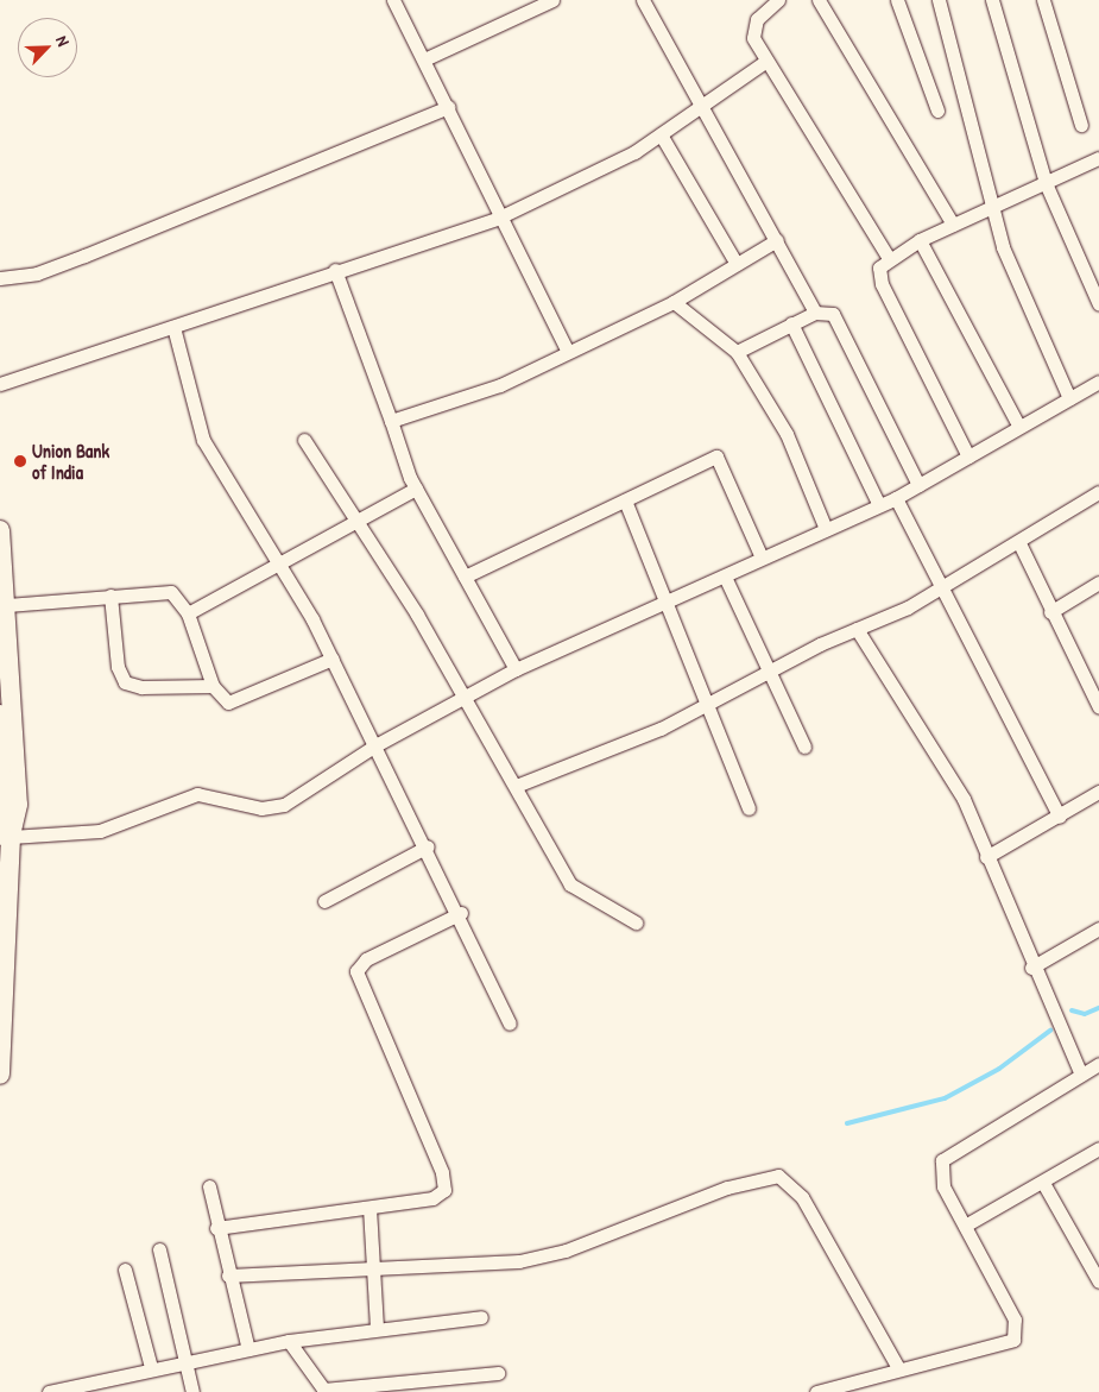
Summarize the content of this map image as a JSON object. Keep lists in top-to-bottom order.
{
  "places": ["Union Bank of India"],
  "north": "top right"
}
